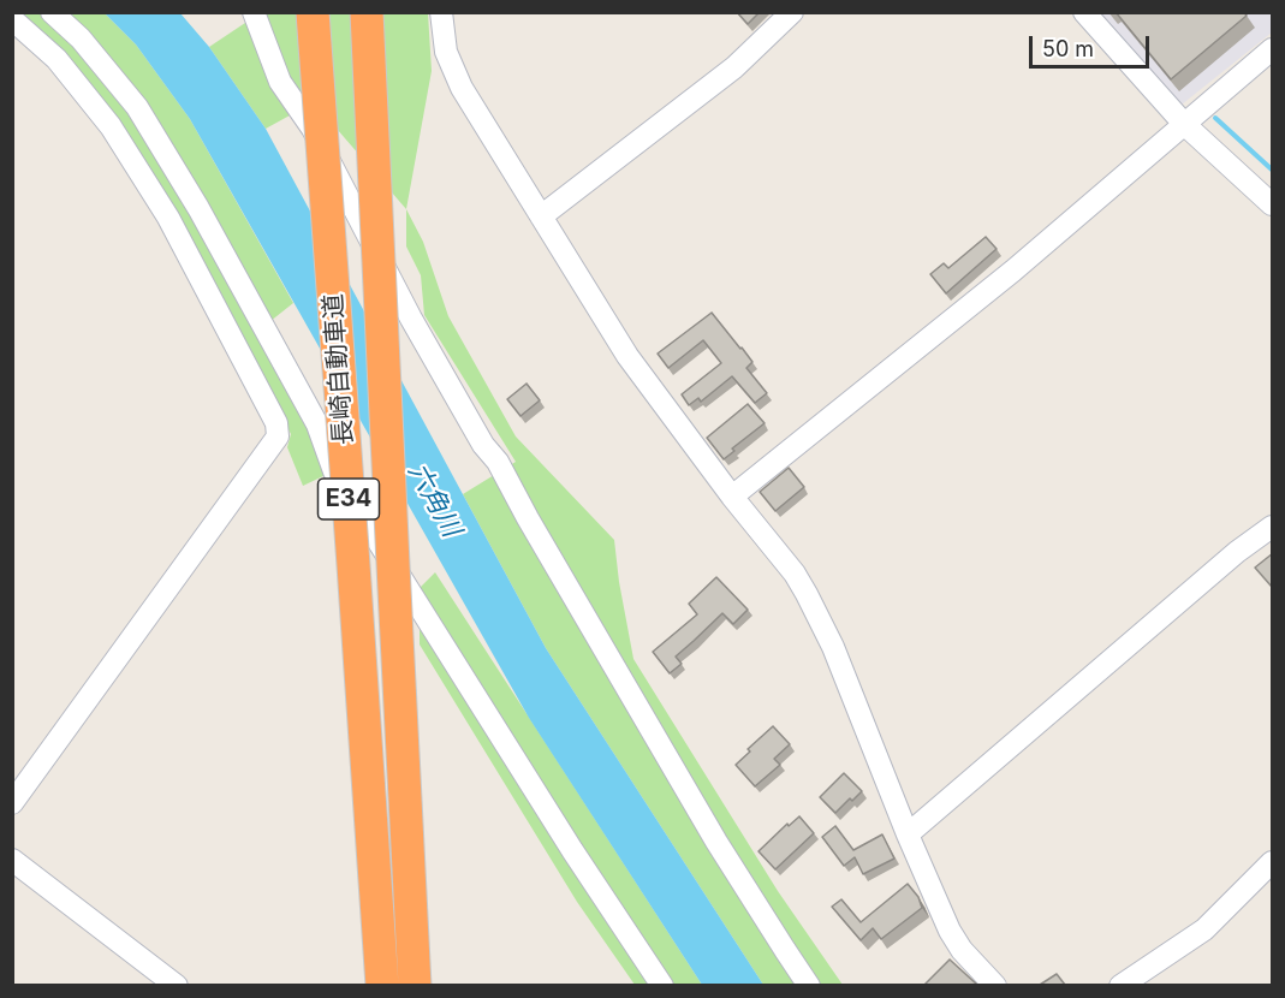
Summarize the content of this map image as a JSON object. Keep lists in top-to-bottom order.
{
  "streets": {
    "highway": ["長崎自動車道", "E34"]
  },
  "water": ["六角川"],
  "scale_bar": "50 m"
}
